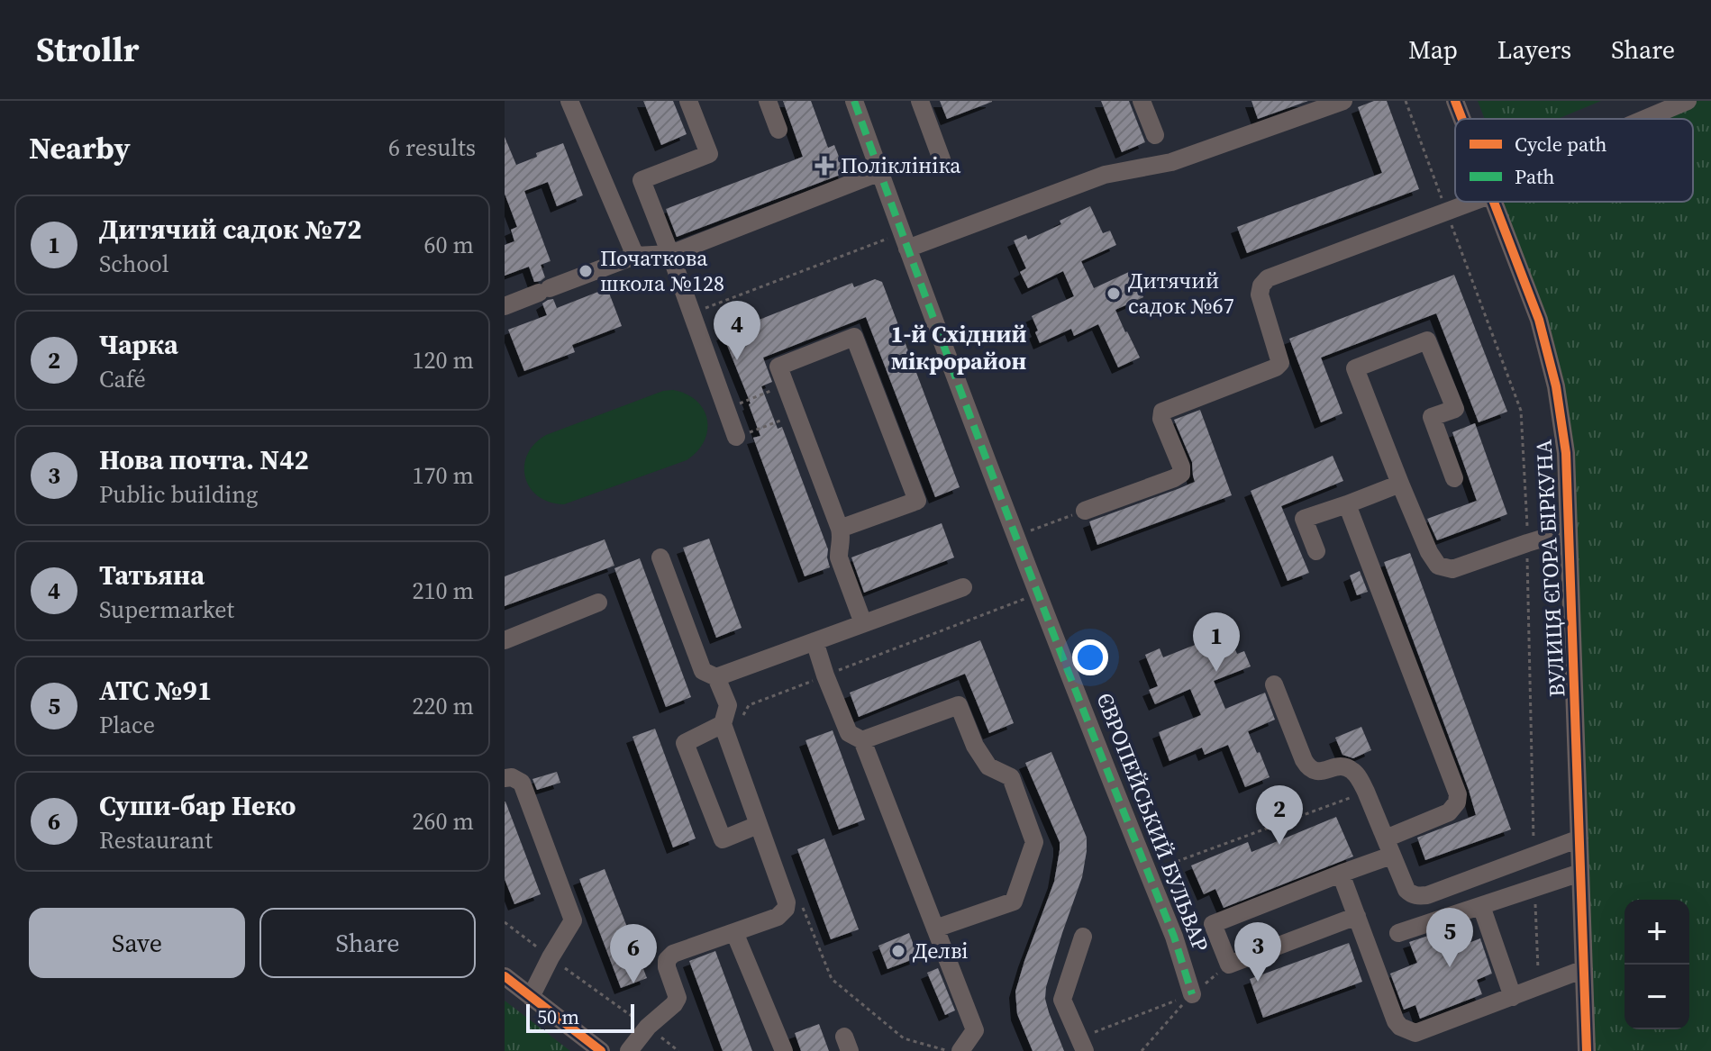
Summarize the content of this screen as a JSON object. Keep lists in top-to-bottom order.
{
  "streets": {
    "street": ["ВУЛИЦЯ ЄГОРА БІРКУНА", "ЄВРОПЕЙСЬКИЙ БУЛЬВАР"]
  },
  "districts": ["1-й Східний мікрорайон"],
  "places": {
    "health": ["Поліклініка"],
    "other": ["Початкова школа №128", "Дитячий садок №67", "Делві"]
  },
  "legend": ["Cycle path", "Path"],
  "scale_bar": "50 m",
  "page": {
    "header": "Strollr",
    "nav": ["Map", "Layers", "Share"],
    "heading": ["Nearby", "6 results"],
    "list": [
      {
        "mark": "1",
        "name": "Дитячий садок №72",
        "note": "School",
        "value": "60 m"
      },
      {
        "mark": "2",
        "name": "Чарка",
        "note": "Café",
        "value": "120 m"
      },
      {
        "mark": "3",
        "name": "Нова почта. N42",
        "note": "Public building",
        "value": "170 m"
      },
      {
        "mark": "4",
        "name": "Татьяна",
        "note": "Supermarket",
        "value": "210 m"
      },
      {
        "mark": "5",
        "name": "АТС №91",
        "note": "Place",
        "value": "220 m"
      },
      {
        "mark": "6",
        "name": "Суши-бар Неко",
        "note": "Restaurant",
        "value": "260 m"
      }
    ],
    "pins": [
      "4",
      "1",
      "2",
      "5",
      "3",
      "6"
    ],
    "buttons": ["Save", "Share"],
    "map_buttons": ["+", "−"],
    "scale": "50 m"
  }
}
